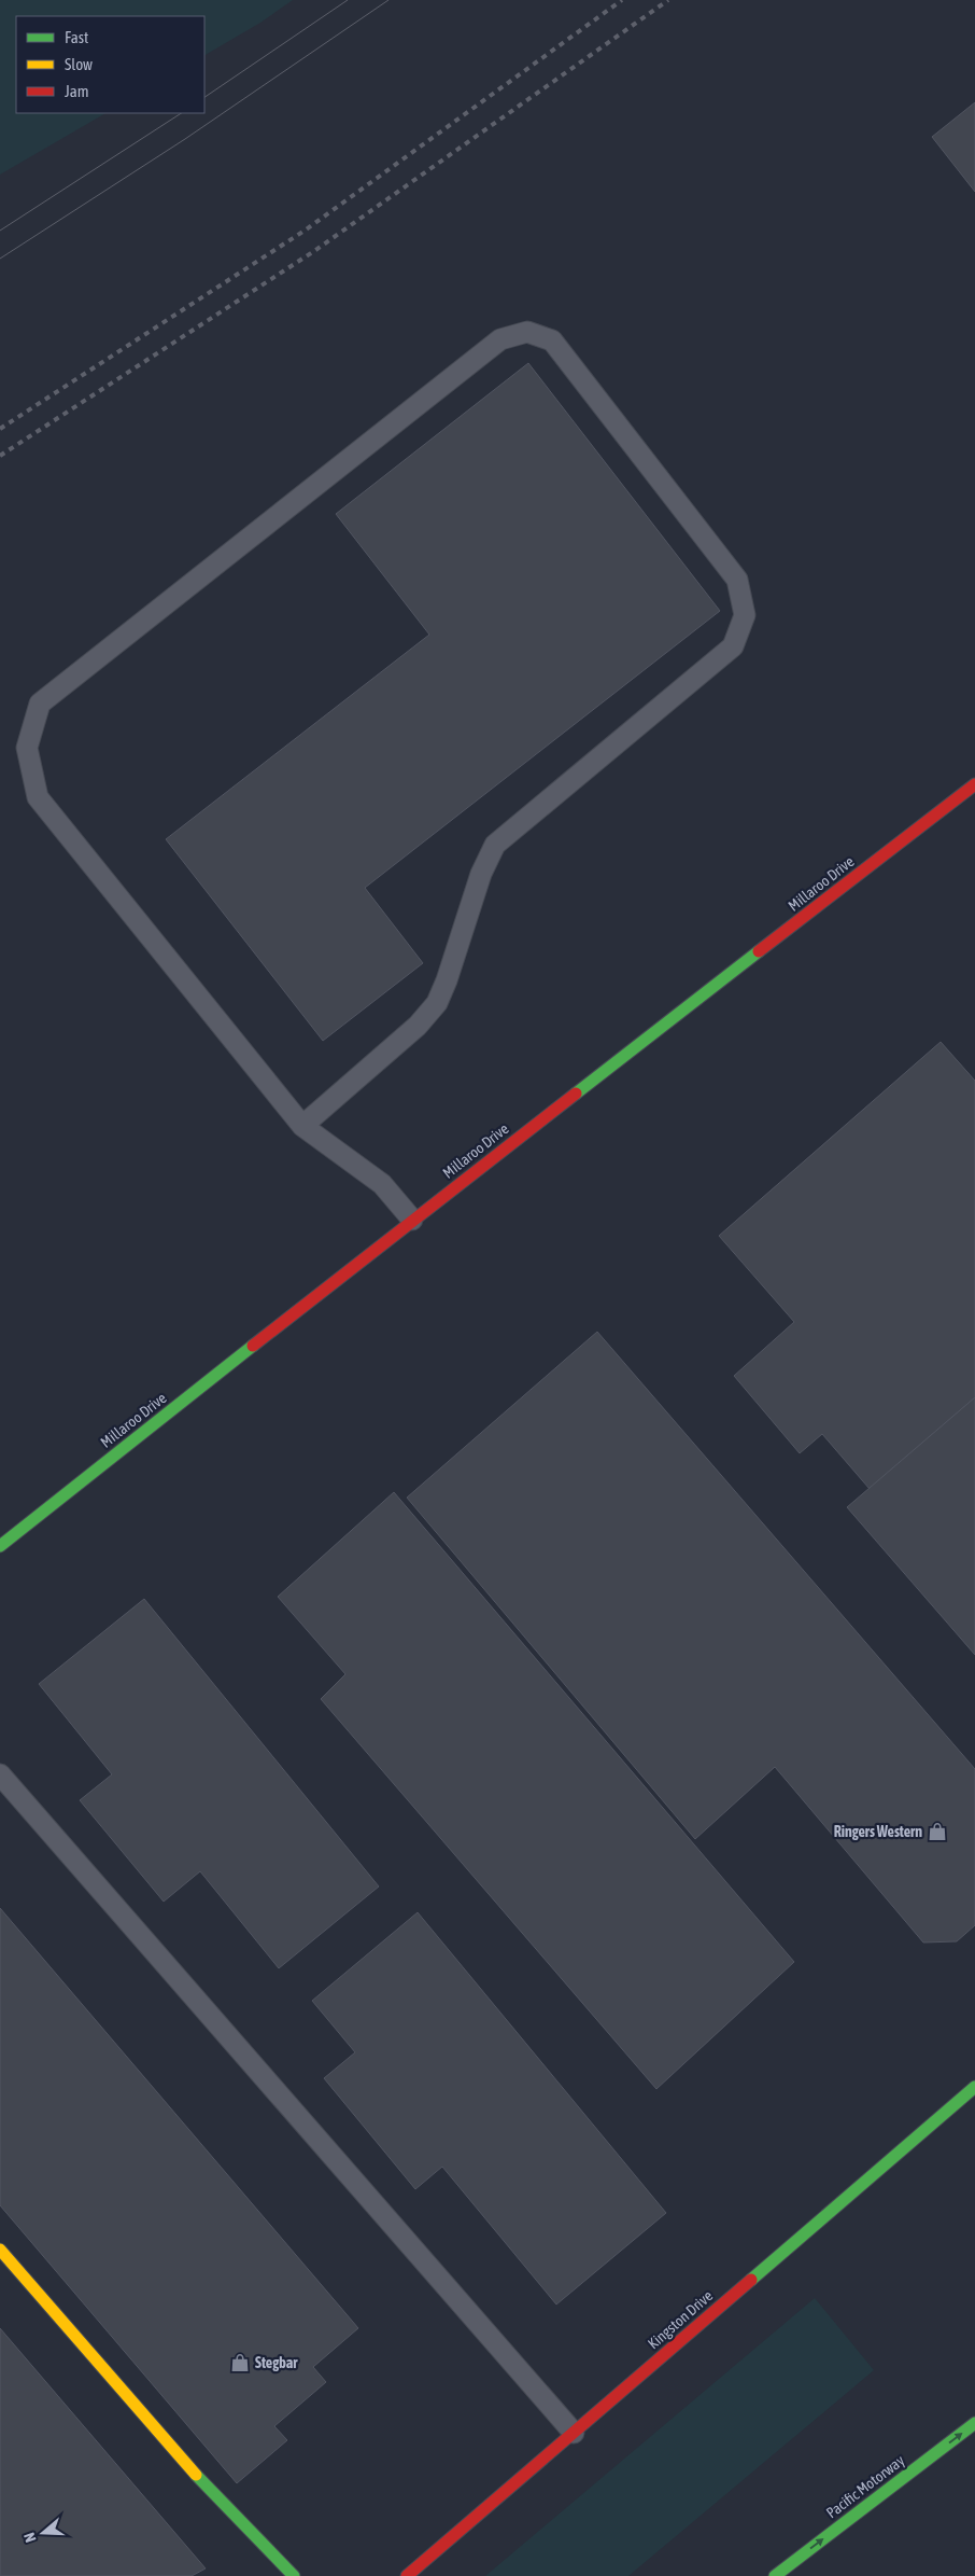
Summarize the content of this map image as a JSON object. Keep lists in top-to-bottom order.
{
  "streets": {
    "main road": ["Millaroo Drive", "Kingston Drive", "Pacific Motorway"]
  },
  "one_way": ["Pacific Motorway"],
  "places": {
    "shop": ["Ringers Western", "Stegbar"]
  },
  "legend": ["Fast", "Slow", "Jam"],
  "north": "left"
}
